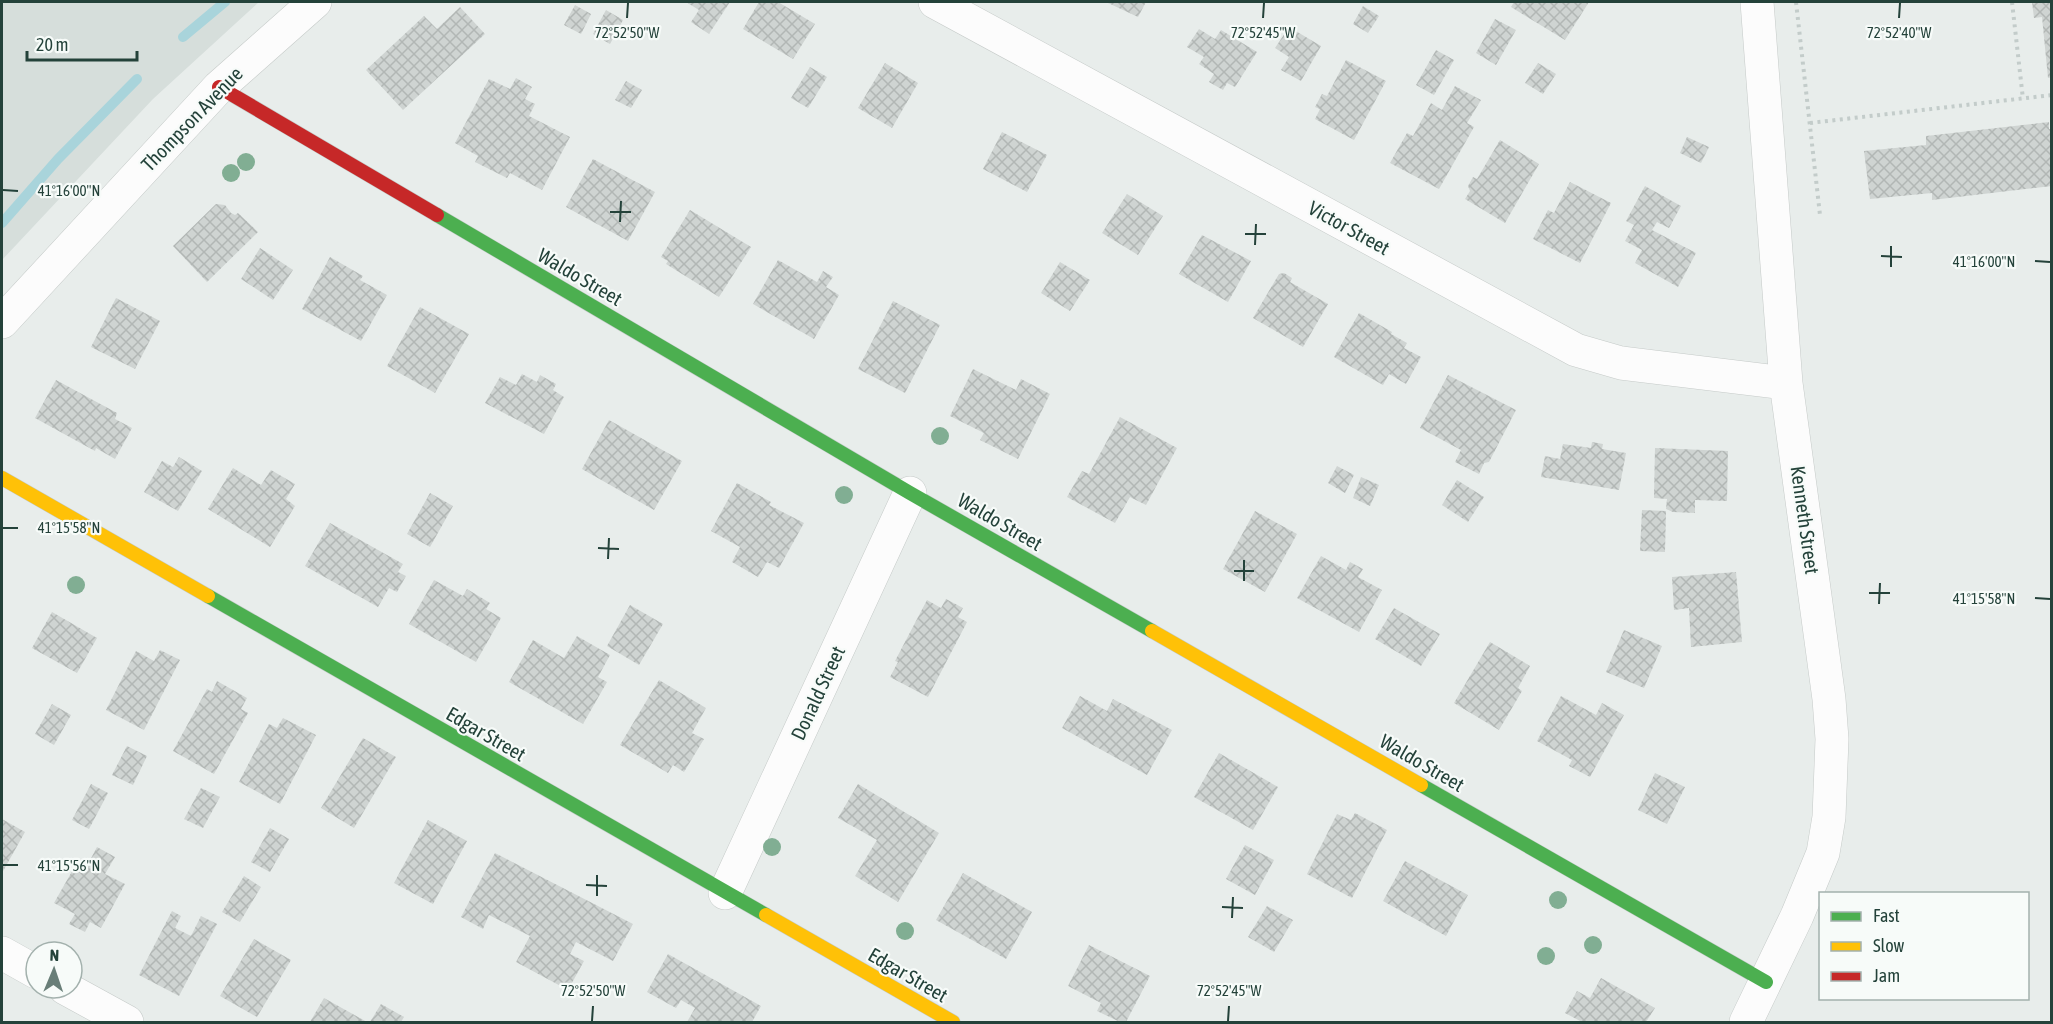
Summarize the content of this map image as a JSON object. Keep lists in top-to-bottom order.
{
  "streets": {
    "street": [
      "Thompson Avenue",
      "Victor Street",
      "Waldo Street",
      "Kenneth Street",
      "Donald Street",
      "Edgar Street"
    ]
  },
  "crossings": [
    ["Thompson Avenue", "Waldo Street"],
    ["Victor Street", "Kenneth Street"],
    ["Waldo Street", "Kenneth Street"],
    ["Waldo Street", "Donald Street"],
    ["Donald Street", "Edgar Street"]
  ],
  "legend": ["Fast", "Slow", "Jam"],
  "scale_bar": "20 m",
  "north": "top",
  "coordinates": [
    "72°52'50\"W",
    "72°52'45\"W",
    "72°52'40\"W",
    "41°16'00\"N",
    "41°15'58\"N",
    "41°15'56\"N"
  ]
}
